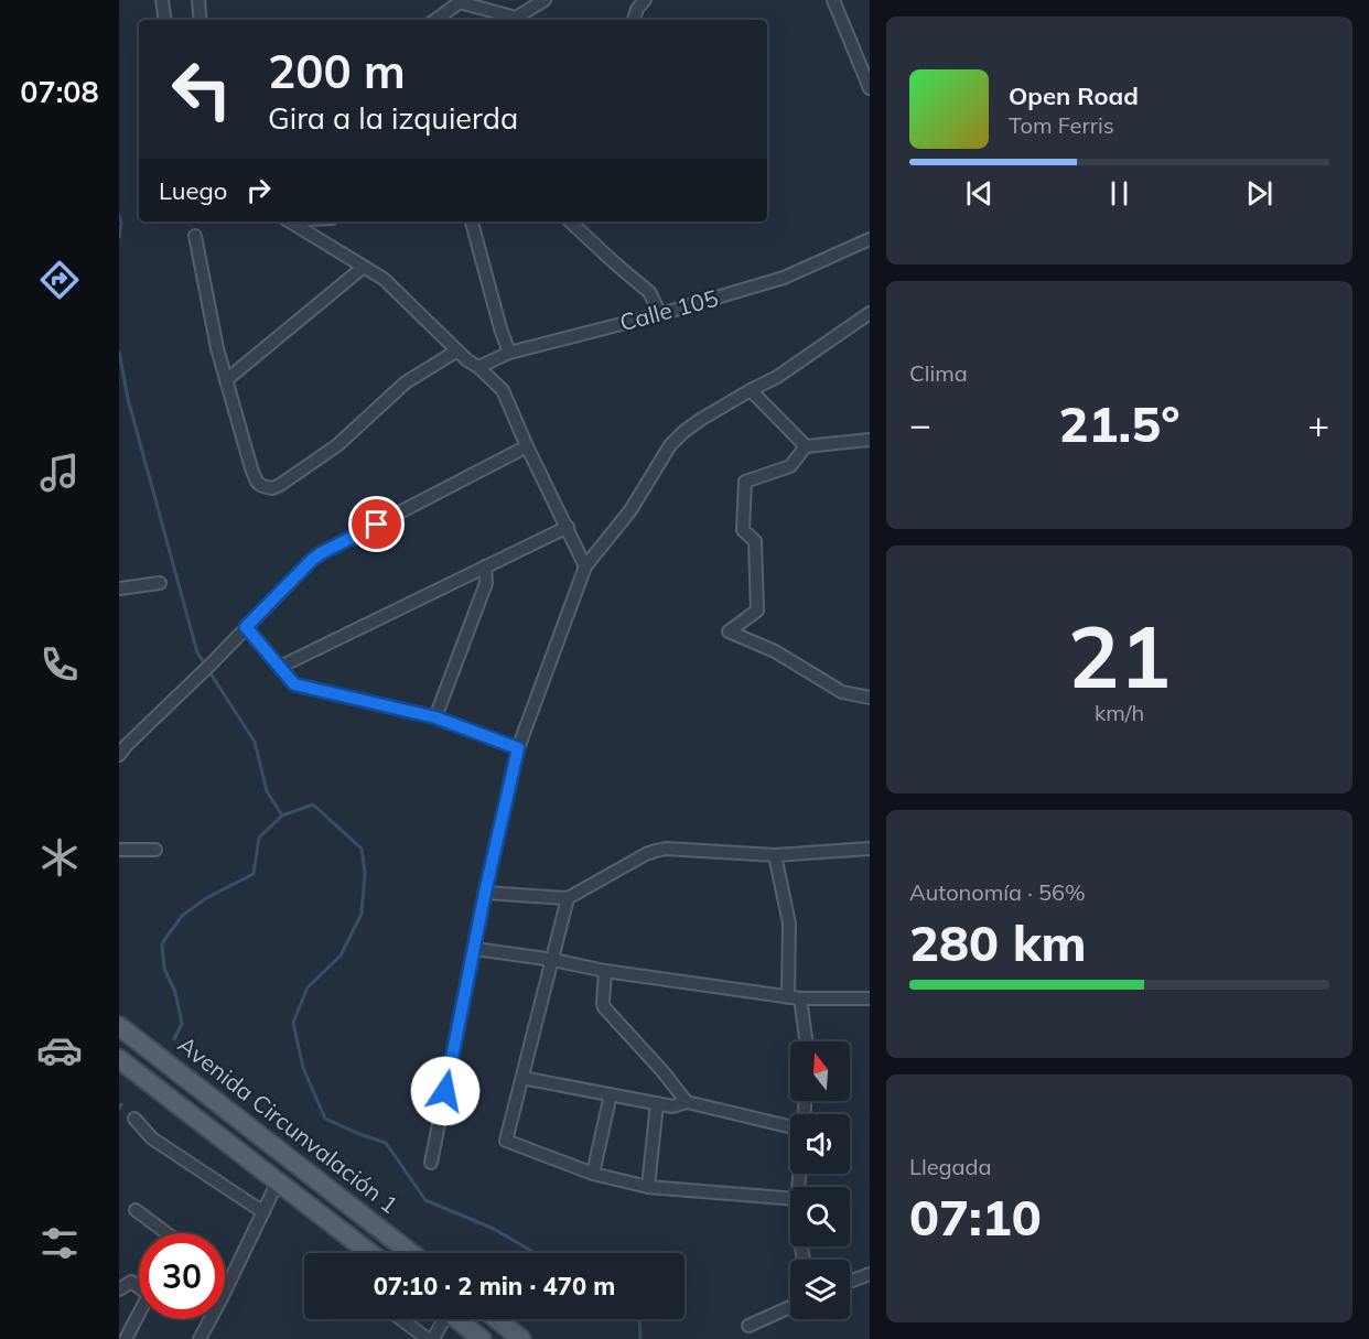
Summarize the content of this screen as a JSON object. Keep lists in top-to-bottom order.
{
  "streets": {
    "main road": ["Avenida Circunvalación 1"],
    "street": ["Calle 105"]
  },
  "north": "top",
  "page": {
    "tabs": "07:08",
    "turn": ["200 m", "Gira a la izquierda"],
    "song": ["Open Road", "Tom Ferris"],
    "then": "Luego",
    "tile": [
      "Clima",
      ["21", "km/h"],
      ["Autonomía · 56%", "280 km"],
      ["Llegada", "07:10"]
    ],
    "heat": ["−", "21.5°", "+"],
    "limit": "30",
    "trip": "07:10 · 2 min · 470 m"
  }
}
